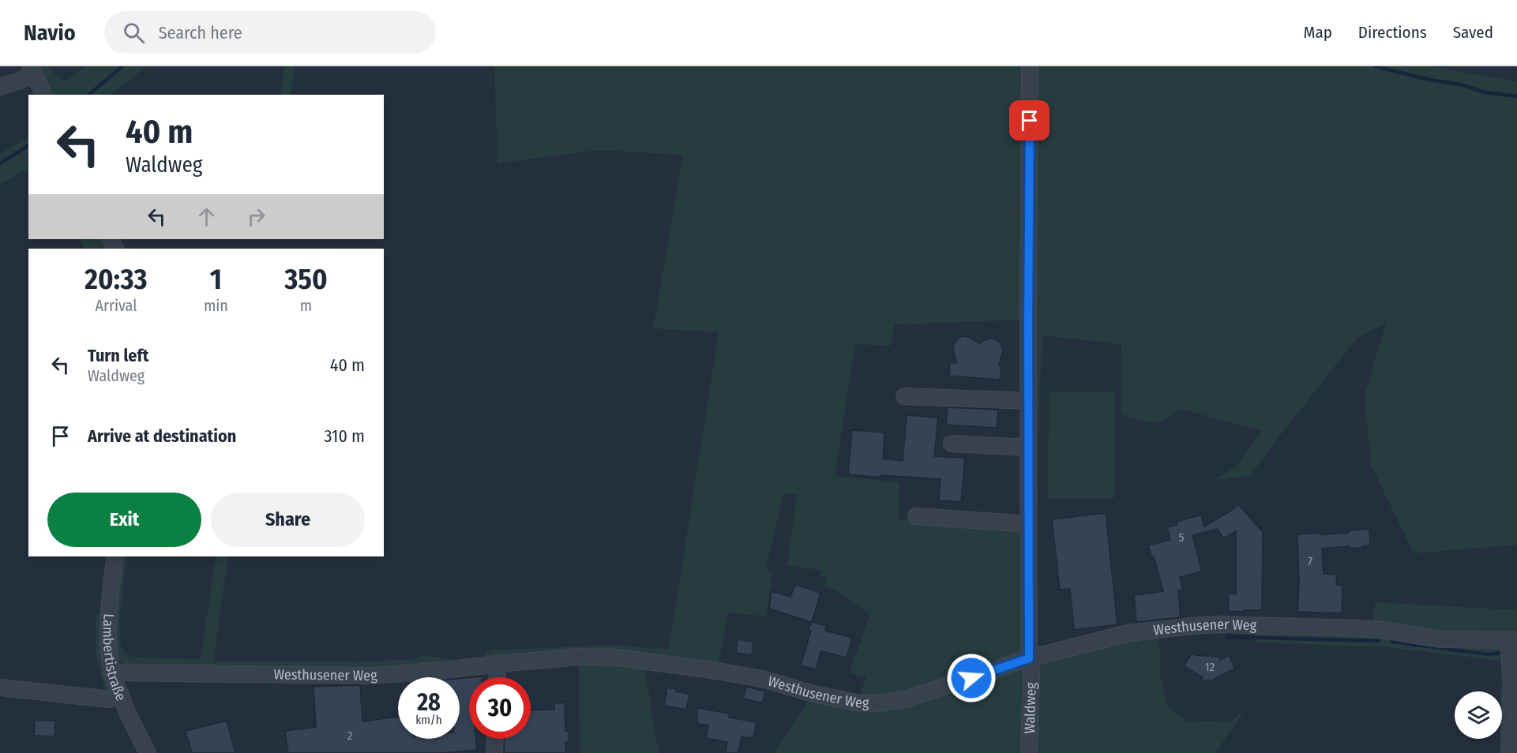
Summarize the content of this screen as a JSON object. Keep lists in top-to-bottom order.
{
  "streets": {
    "street": ["Westhusener Weg", "Lambertistraße", "Waldweg"]
  },
  "crossings": [
    ["Westhusener Weg", "Lambertistraße"],
    ["Westhusener Weg", "Waldweg"]
  ],
  "house_numbers": [
    "5",
    "7",
    "12",
    "2"
  ],
  "page": {
    "header": "Navio",
    "search": "Search here",
    "nav": ["Map", "Directions", "Saved"],
    "turn": ["40 m", "Waldweg"],
    "eta": [
      "20:33",
      "Arrival",
      "1",
      "min",
      "350",
      "m"
    ],
    "list": [
      {
        "name": "Turn left",
        "note": "Waldweg",
        "value": "40 m"
      },
      {
        "name": "Arrive at destination",
        "value": "310 m"
      }
    ],
    "buttons": ["Exit", "Share"],
    "speed": "28 km/h",
    "limit": "30"
  }
}
